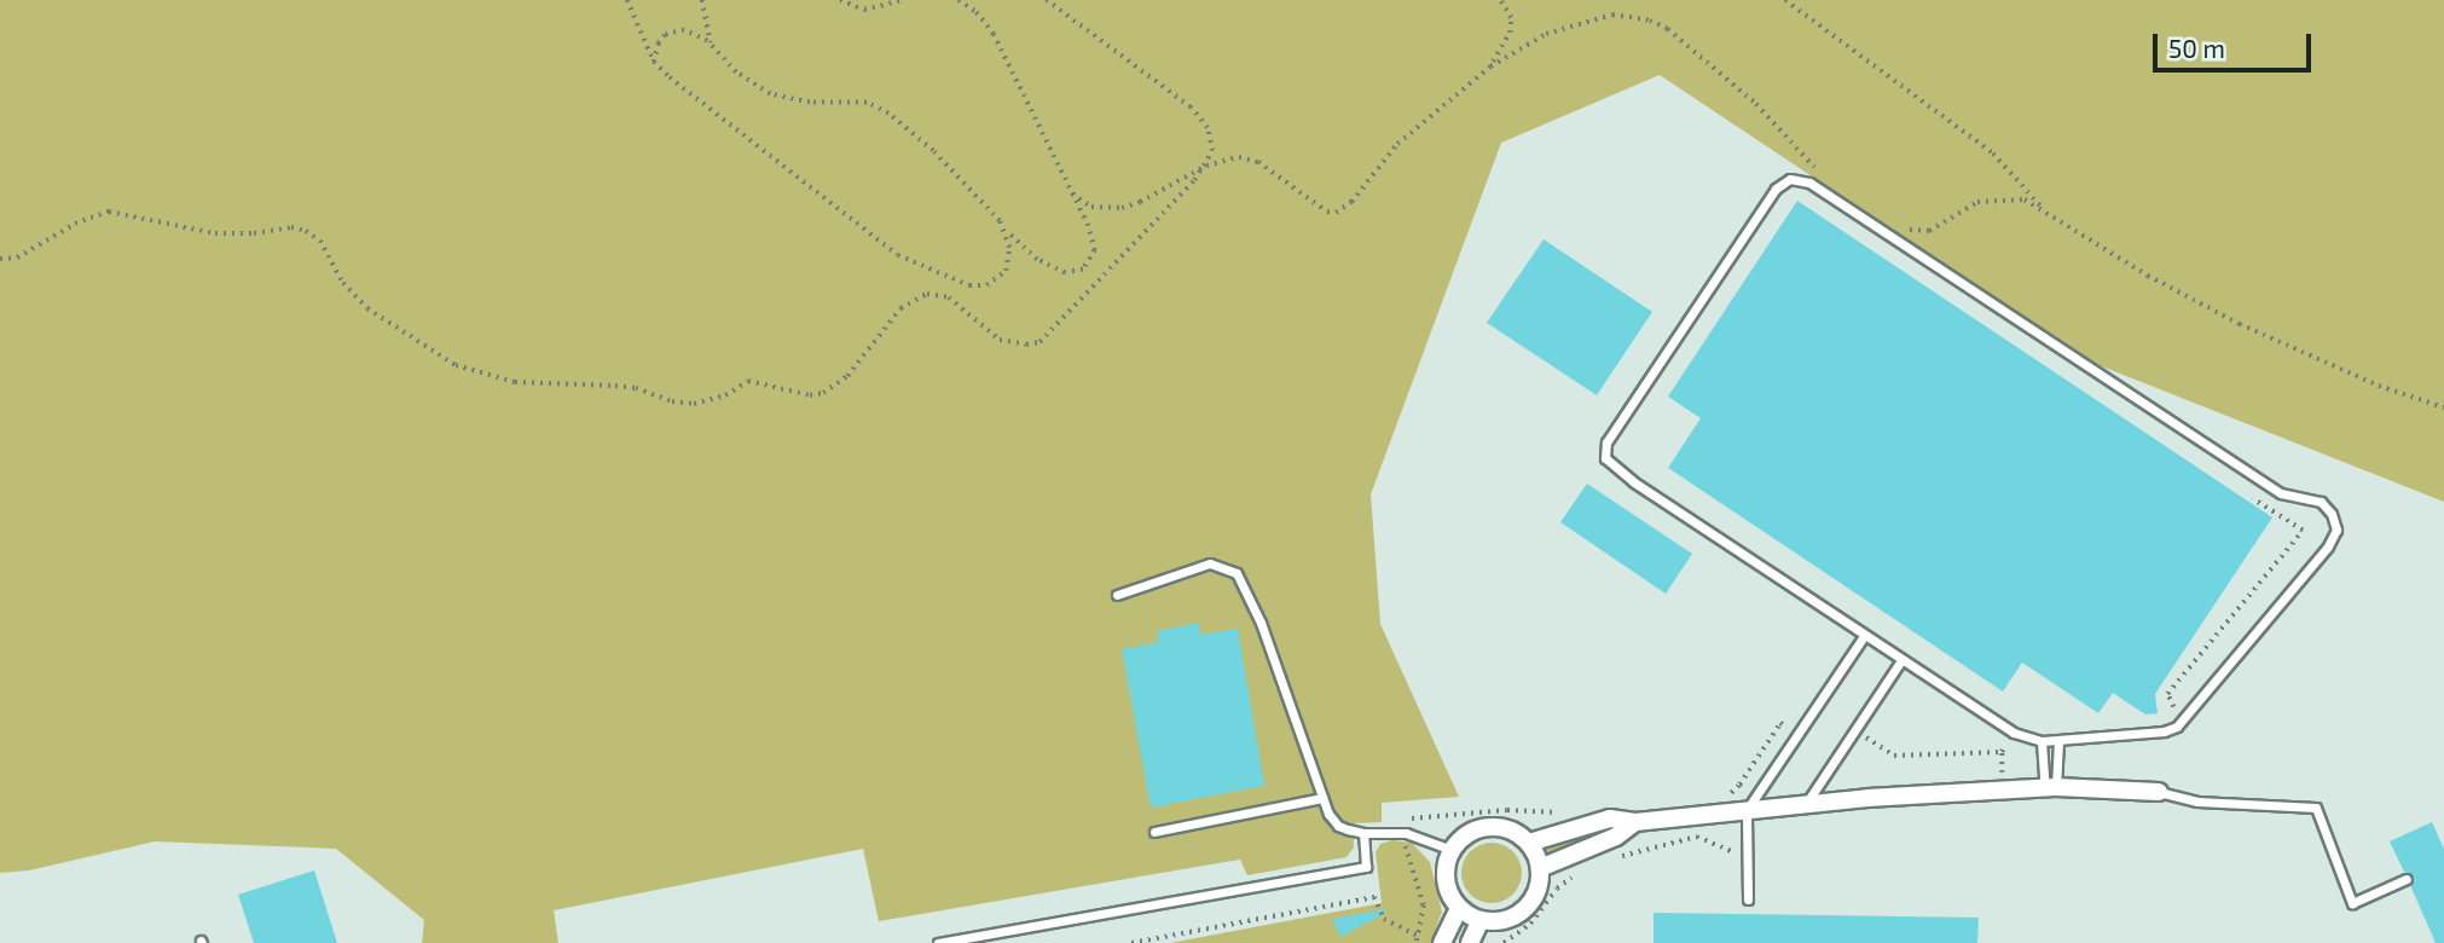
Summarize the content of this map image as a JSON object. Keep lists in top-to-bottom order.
{
  "scale_bar": "50 m"
}
